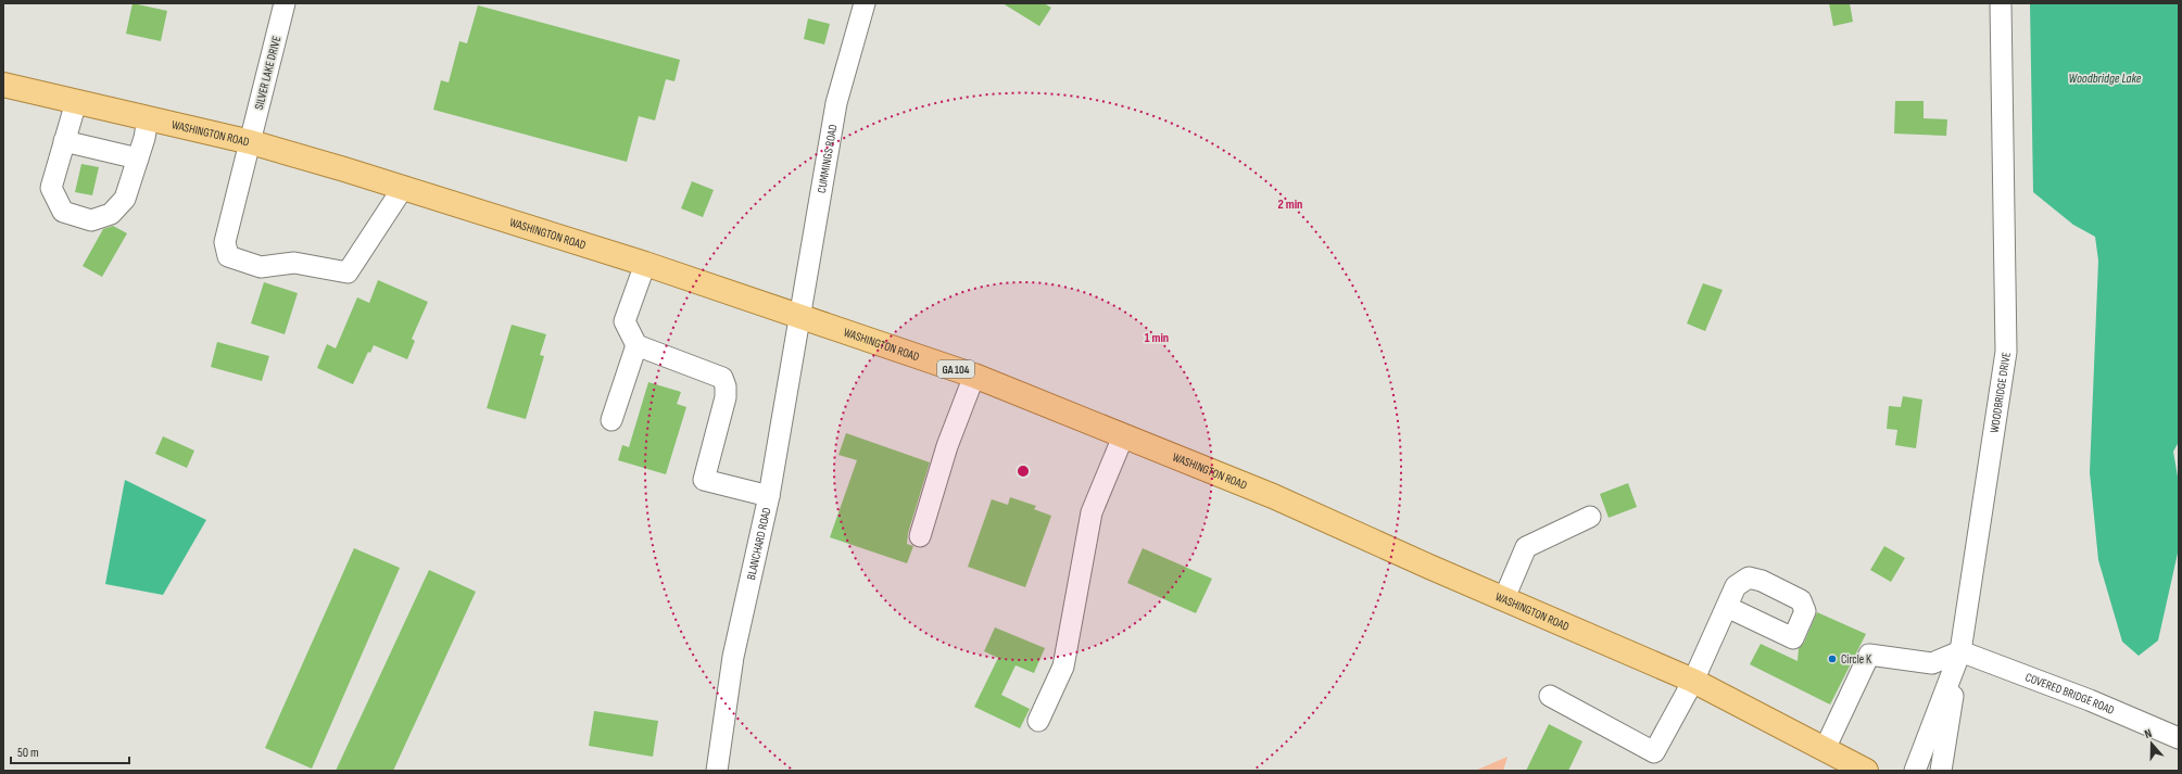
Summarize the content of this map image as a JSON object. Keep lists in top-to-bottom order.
{
  "streets": {
    "main road": ["WASHINGTON ROAD", "GA 104"],
    "street": [
      "SILVER LAKE DRIVE",
      "CUMMINGS ROAD",
      "WOODBRIDGE DRIVE",
      "BLANCHARD ROAD",
      "COVERED BRIDGE ROAD"
    ]
  },
  "crossings": [
    ["SILVER LAKE DRIVE", "WASHINGTON ROAD"],
    ["WASHINGTON ROAD", "CUMMINGS ROAD"],
    ["WASHINGTON ROAD", "BLANCHARD ROAD"],
    ["CUMMINGS ROAD", "BLANCHARD ROAD"],
    ["WOODBRIDGE DRIVE", "COVERED BRIDGE ROAD"]
  ],
  "water": ["Woodbridge Lake"],
  "places": ["Circle K"],
  "scale_bar": "50 m",
  "north": "top",
  "rings": ["2 min", "1 min"]
}
